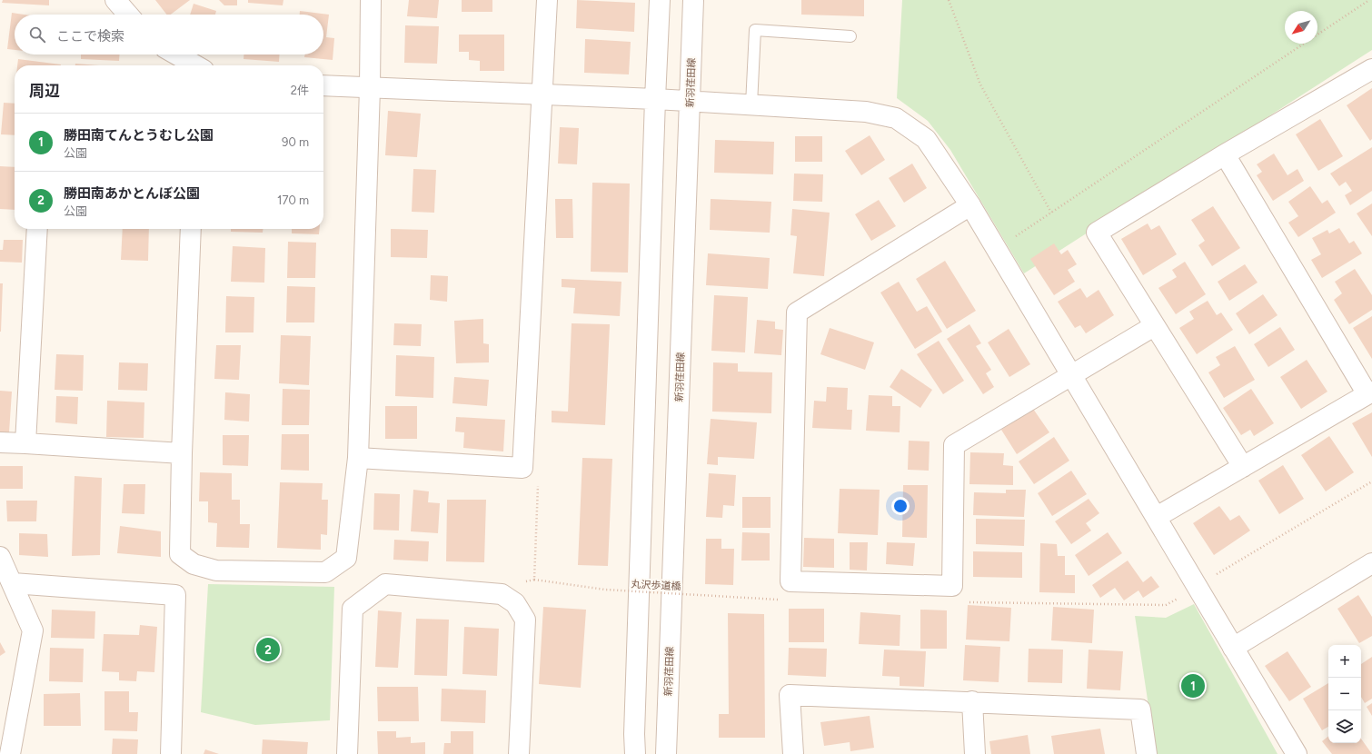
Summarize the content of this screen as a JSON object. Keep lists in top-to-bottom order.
{
  "streets": {
    "street": ["新羽荏田線"],
    "path": ["丸沢歩道橋"]
  },
  "north": "bottom left",
  "page": {
    "search": "ここで検索",
    "heading": ["周辺", "2件"],
    "list": [
      {
        "mark": "1",
        "name": "勝田南てんとうむし公園",
        "note": "公園",
        "value": "90 m"
      },
      {
        "mark": "2",
        "name": "勝田南あかとんぼ公園",
        "note": "公園",
        "value": "170 m"
      }
    ],
    "pins": ["2", "1"],
    "map_buttons": ["+", "−"]
  }
}
